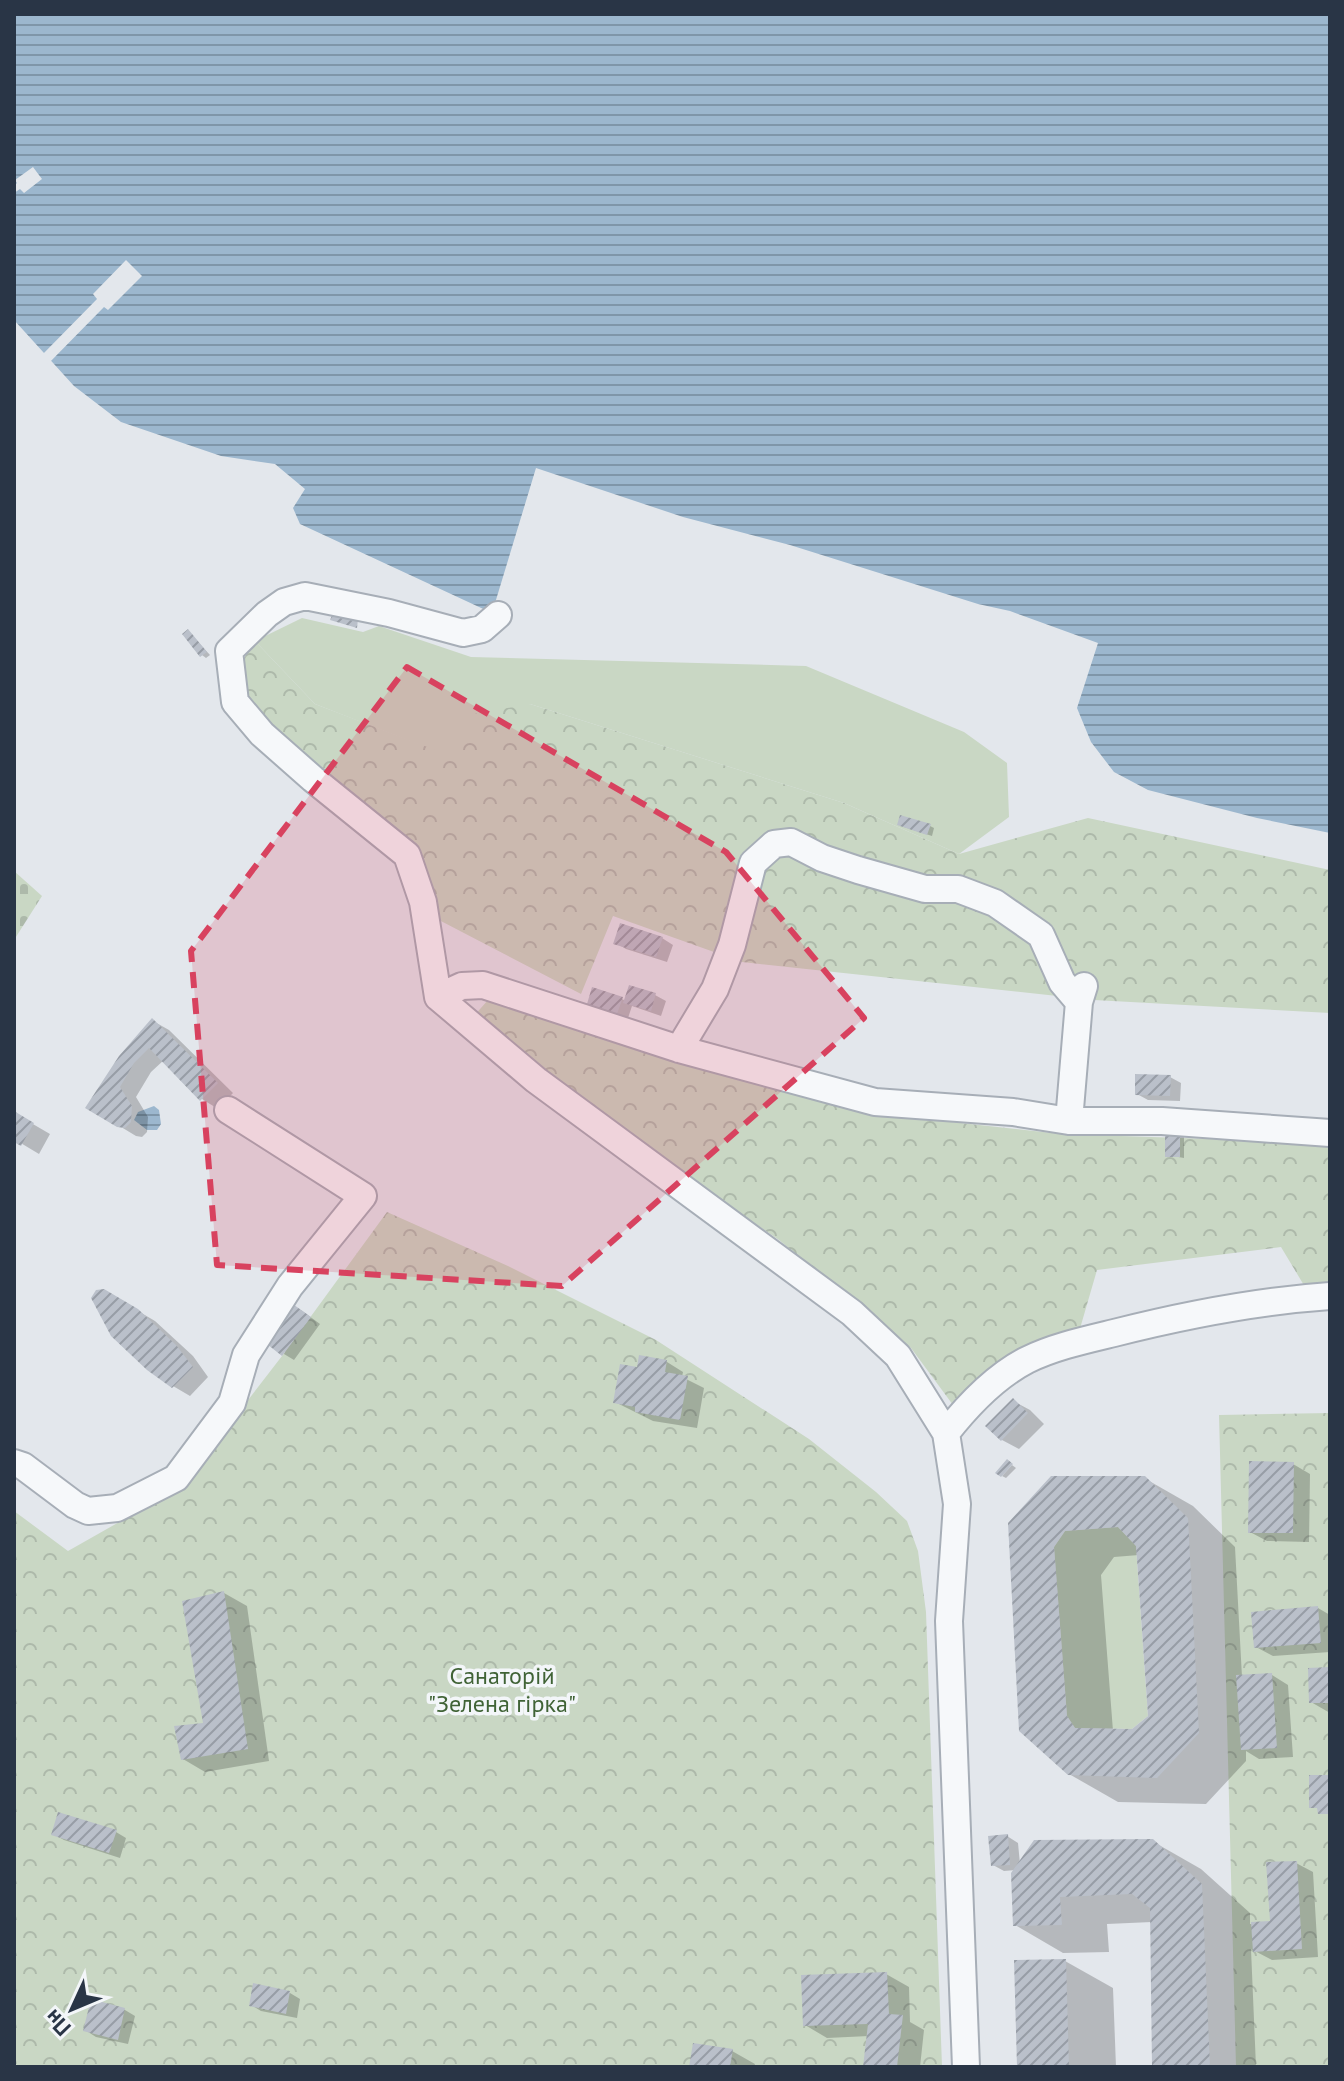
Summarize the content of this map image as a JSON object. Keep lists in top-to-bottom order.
{
  "parks": ["Санаторій \"Зелена гірка\""],
  "north": "bottom left"
}
